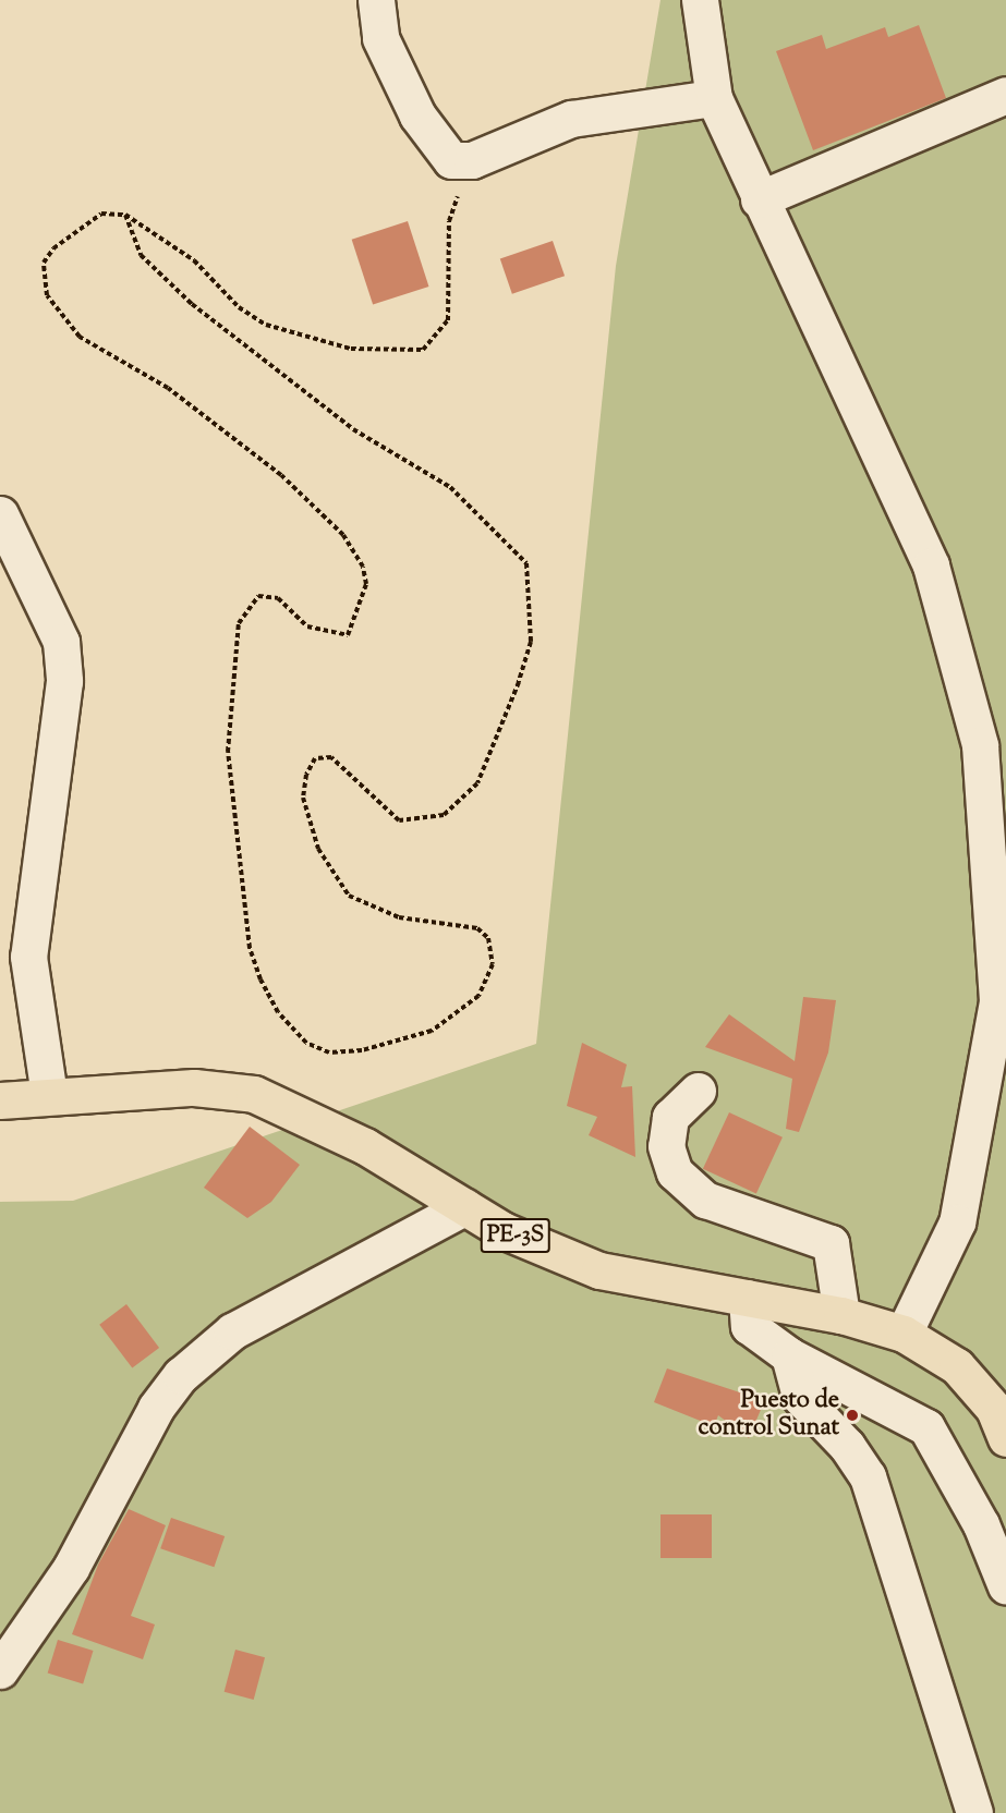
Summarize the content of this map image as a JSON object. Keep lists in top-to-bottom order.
{
  "streets": {
    "highway": ["PE-3S"]
  },
  "places": ["Puesto de control Sunat"]
}
